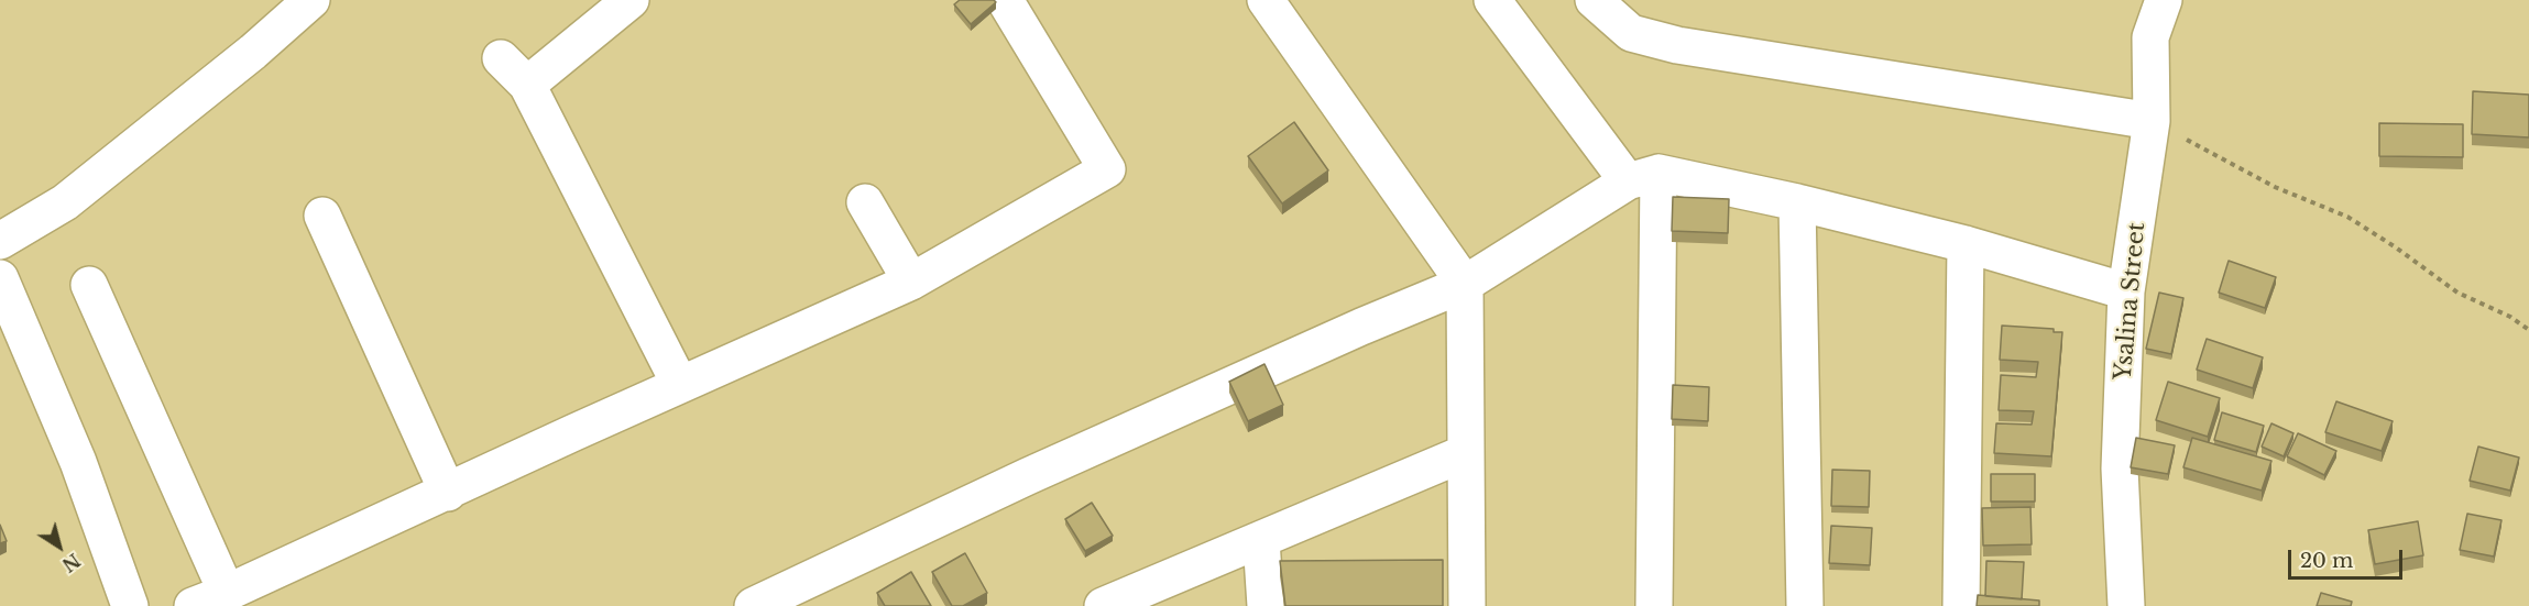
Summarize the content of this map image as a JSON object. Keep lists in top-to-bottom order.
{
  "streets": {
    "street": ["Ysalina Street"]
  },
  "scale_bar": "20 m",
  "north": "bottom right"
}
